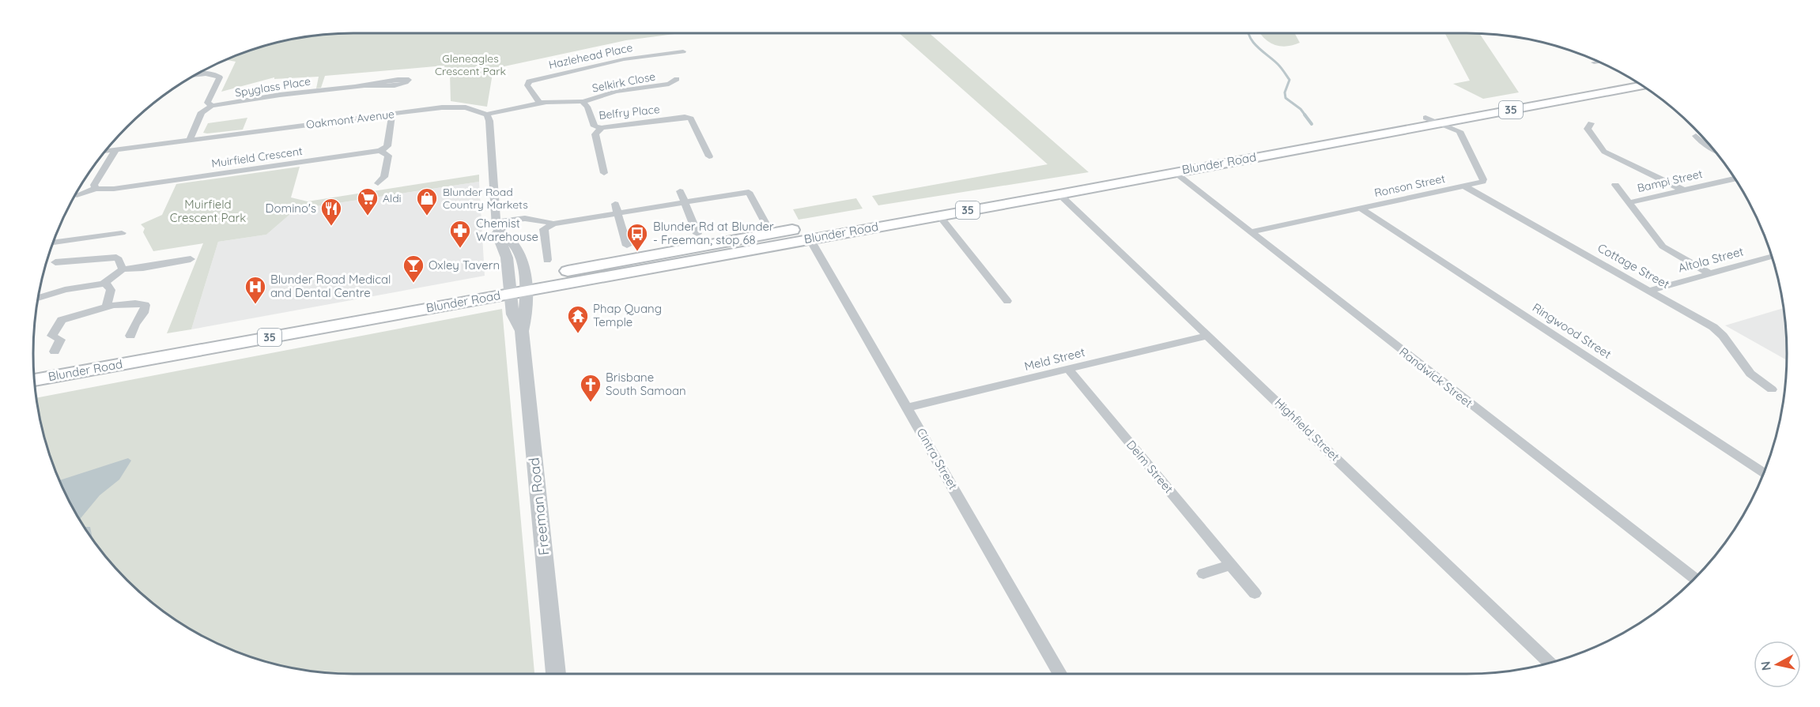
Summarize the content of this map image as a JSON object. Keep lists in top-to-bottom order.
{
  "streets": {
    "main road": ["35", "Blunder Road"],
    "street": [
      "Hazlehead Place",
      "Selkirk Close",
      "Spyglass Place",
      "Belfry Place",
      "Oakmont Avenue",
      "Muirfield Crescent",
      "Bampi Street",
      "Ronson Street",
      "Altola Street",
      "Cottage Street",
      "Ringwood Street",
      "Meld Street",
      "Randwick Street",
      "Highfield Street",
      "Cintra Street",
      "Delm Street",
      "Freeman Road"
    ]
  },
  "crossings": [
    ["Hazlehead Place", "Belfry Place"],
    ["Selkirk Close", "Belfry Place"],
    ["Belfry Place", "Oakmont Avenue"],
    ["Blunder Road", "Ronson Street"],
    ["Blunder Road", "Randwick Street"],
    ["Blunder Road", "Highfield Street"],
    ["Blunder Road", "Cintra Street"],
    ["Blunder Road", "Freeman Road"],
    ["Ronson Street", "Cottage Street"],
    ["Ronson Street", "Ringwood Street"],
    ["Ronson Street", "Randwick Street"],
    ["Altola Street", "Cottage Street"],
    ["Meld Street", "Highfield Street"],
    ["Meld Street", "Cintra Street"],
    ["Meld Street", "Delm Street"]
  ],
  "parks": ["Gleneagles Crescent Park", "Muirfield Crescent Park"],
  "places": {
    "supermarket": ["Aldi"],
    "shop": ["Blunder Road Country Markets"],
    "restaurant": ["Domino's"],
    "pharmacy": ["Chemist Warehouse"],
    "bus stop": ["Blunder Rd at Blunder - Freeman, stop 68"],
    "bar": ["Oxley Tavern"],
    "hospital": ["Blunder Road Medical and Dental Centre"],
    "temple": ["Phap Quang Temple"],
    "church": ["Brisbane South Samoan"]
  },
  "north": "left"
}
